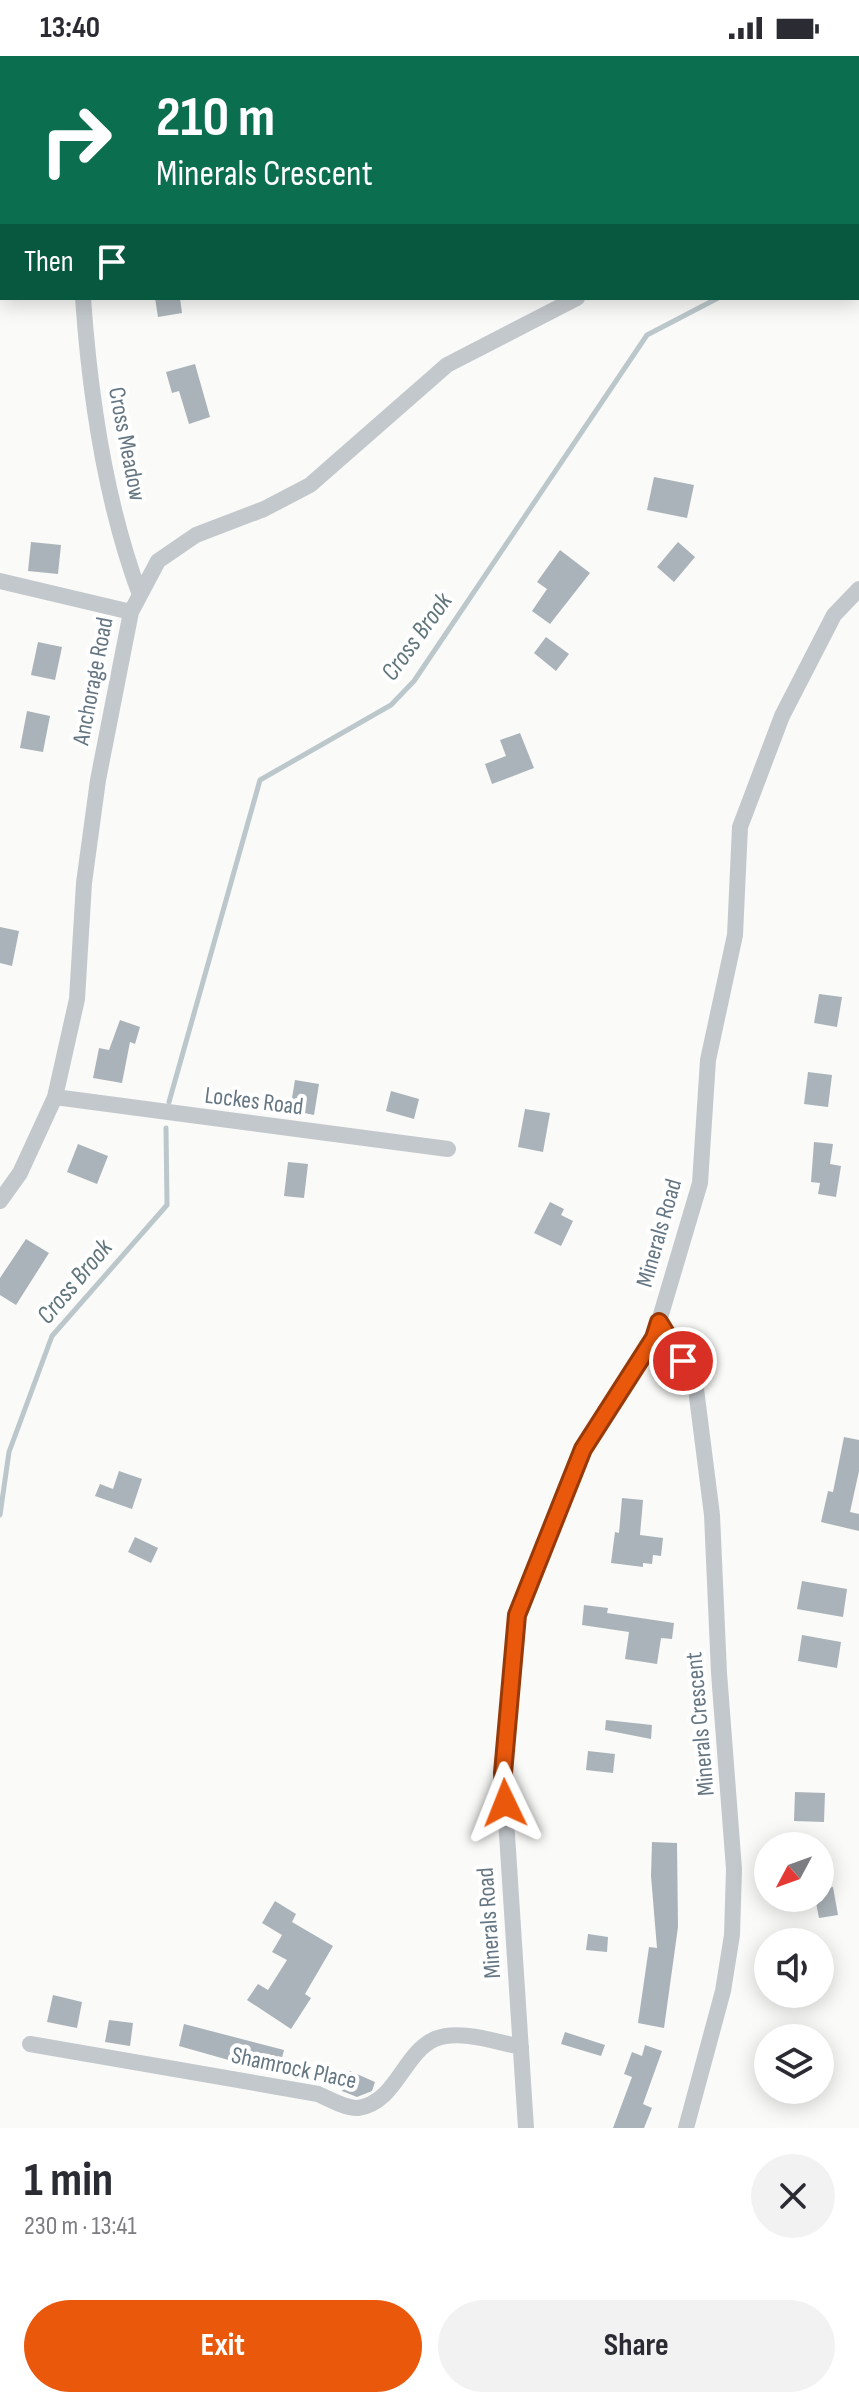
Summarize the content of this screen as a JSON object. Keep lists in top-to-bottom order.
{
  "streets": {
    "street": [
      "Cross Meadow",
      "Anchorage Road",
      "Lockes Road",
      "Minerals Road",
      "Minerals Crescent",
      "Shamrock Place"
    ]
  },
  "crossings": [
    ["Cross Meadow", "Anchorage Road"],
    ["Anchorage Road", "Lockes Road"],
    ["Minerals Road", "Minerals Crescent"],
    ["Minerals Road", "Shamrock Place"]
  ],
  "water": ["Cross Brook"],
  "north": "bottom left",
  "page": {
    "status": "13:40",
    "turn": ["210 m", "Minerals Crescent"],
    "then": "Then",
    "heading": ["1 min", "230 m · 13:41"],
    "buttons": ["Exit", "Share"]
  }
}
